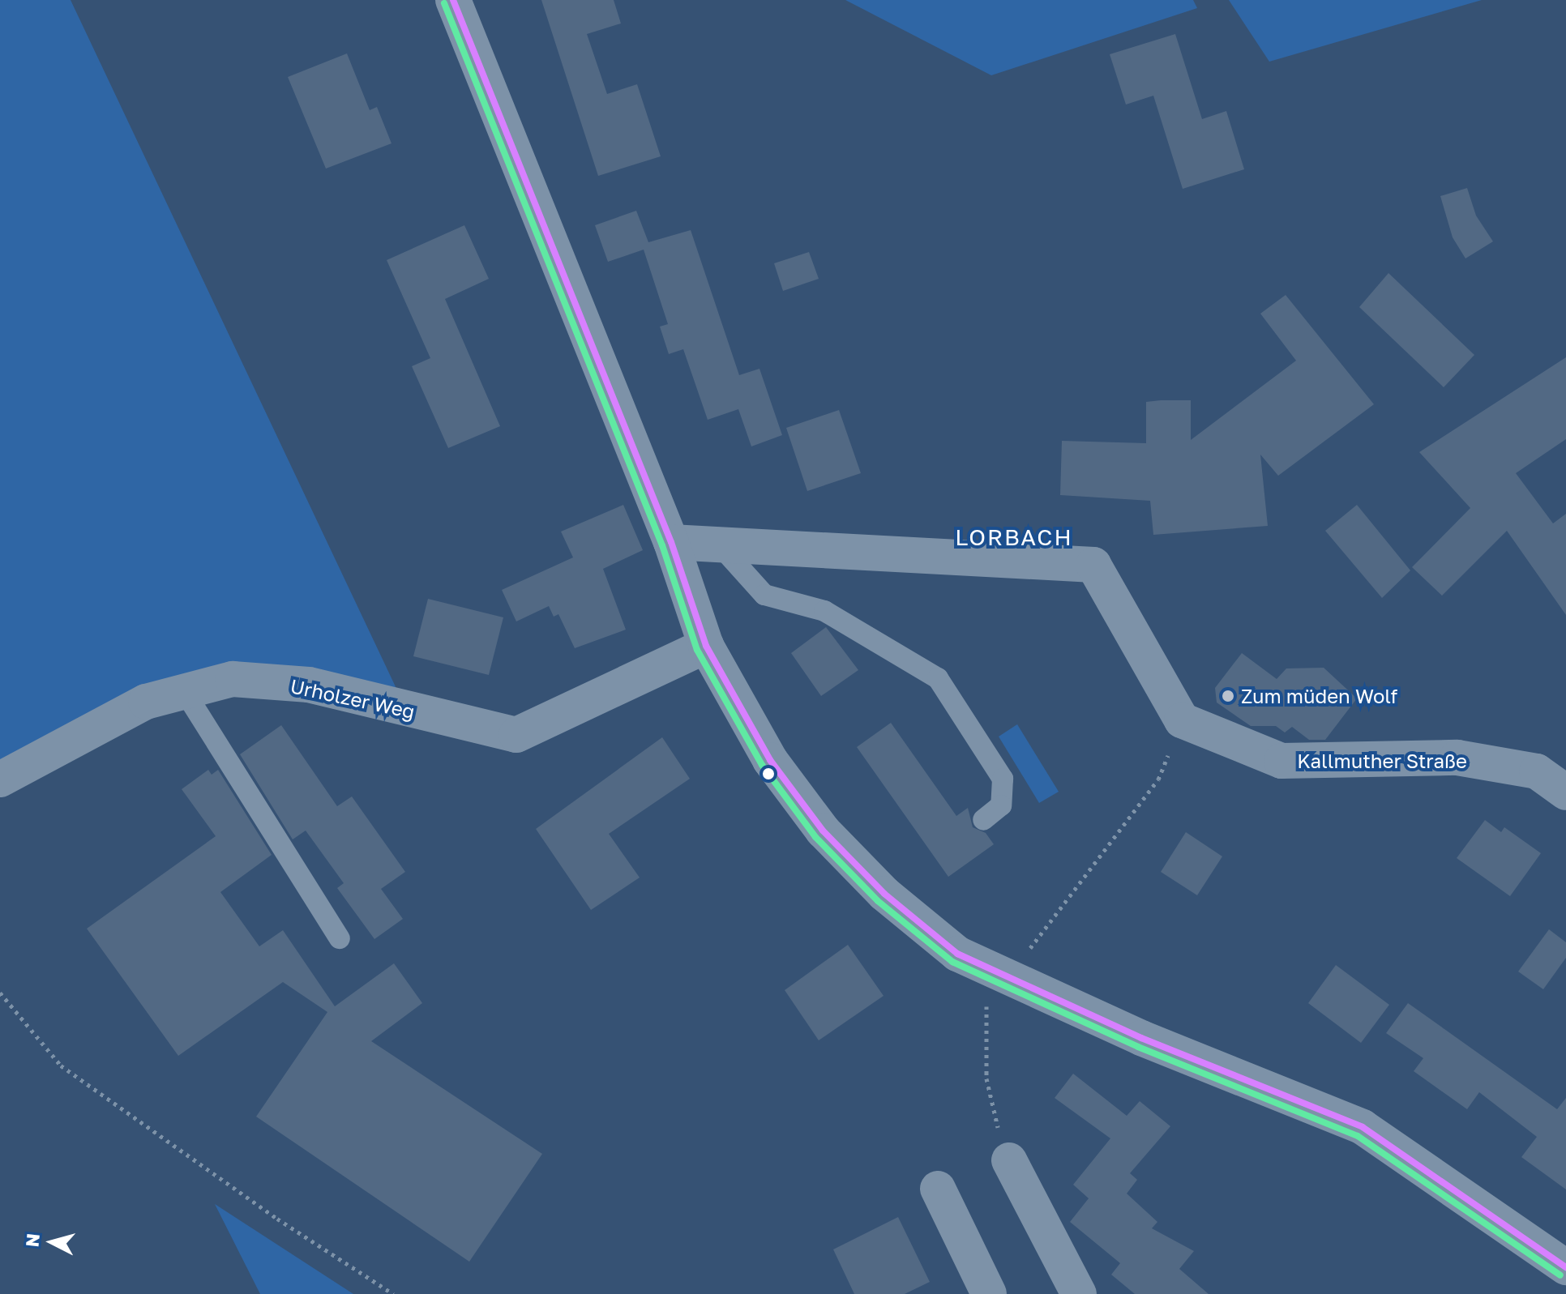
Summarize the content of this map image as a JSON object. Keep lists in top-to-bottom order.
{
  "streets": {
    "street": ["Urholzer Weg", "Kallmuther Straße"]
  },
  "districts": ["LORBACH"],
  "places": ["Zum müden Wolf"],
  "north": "left"
}
